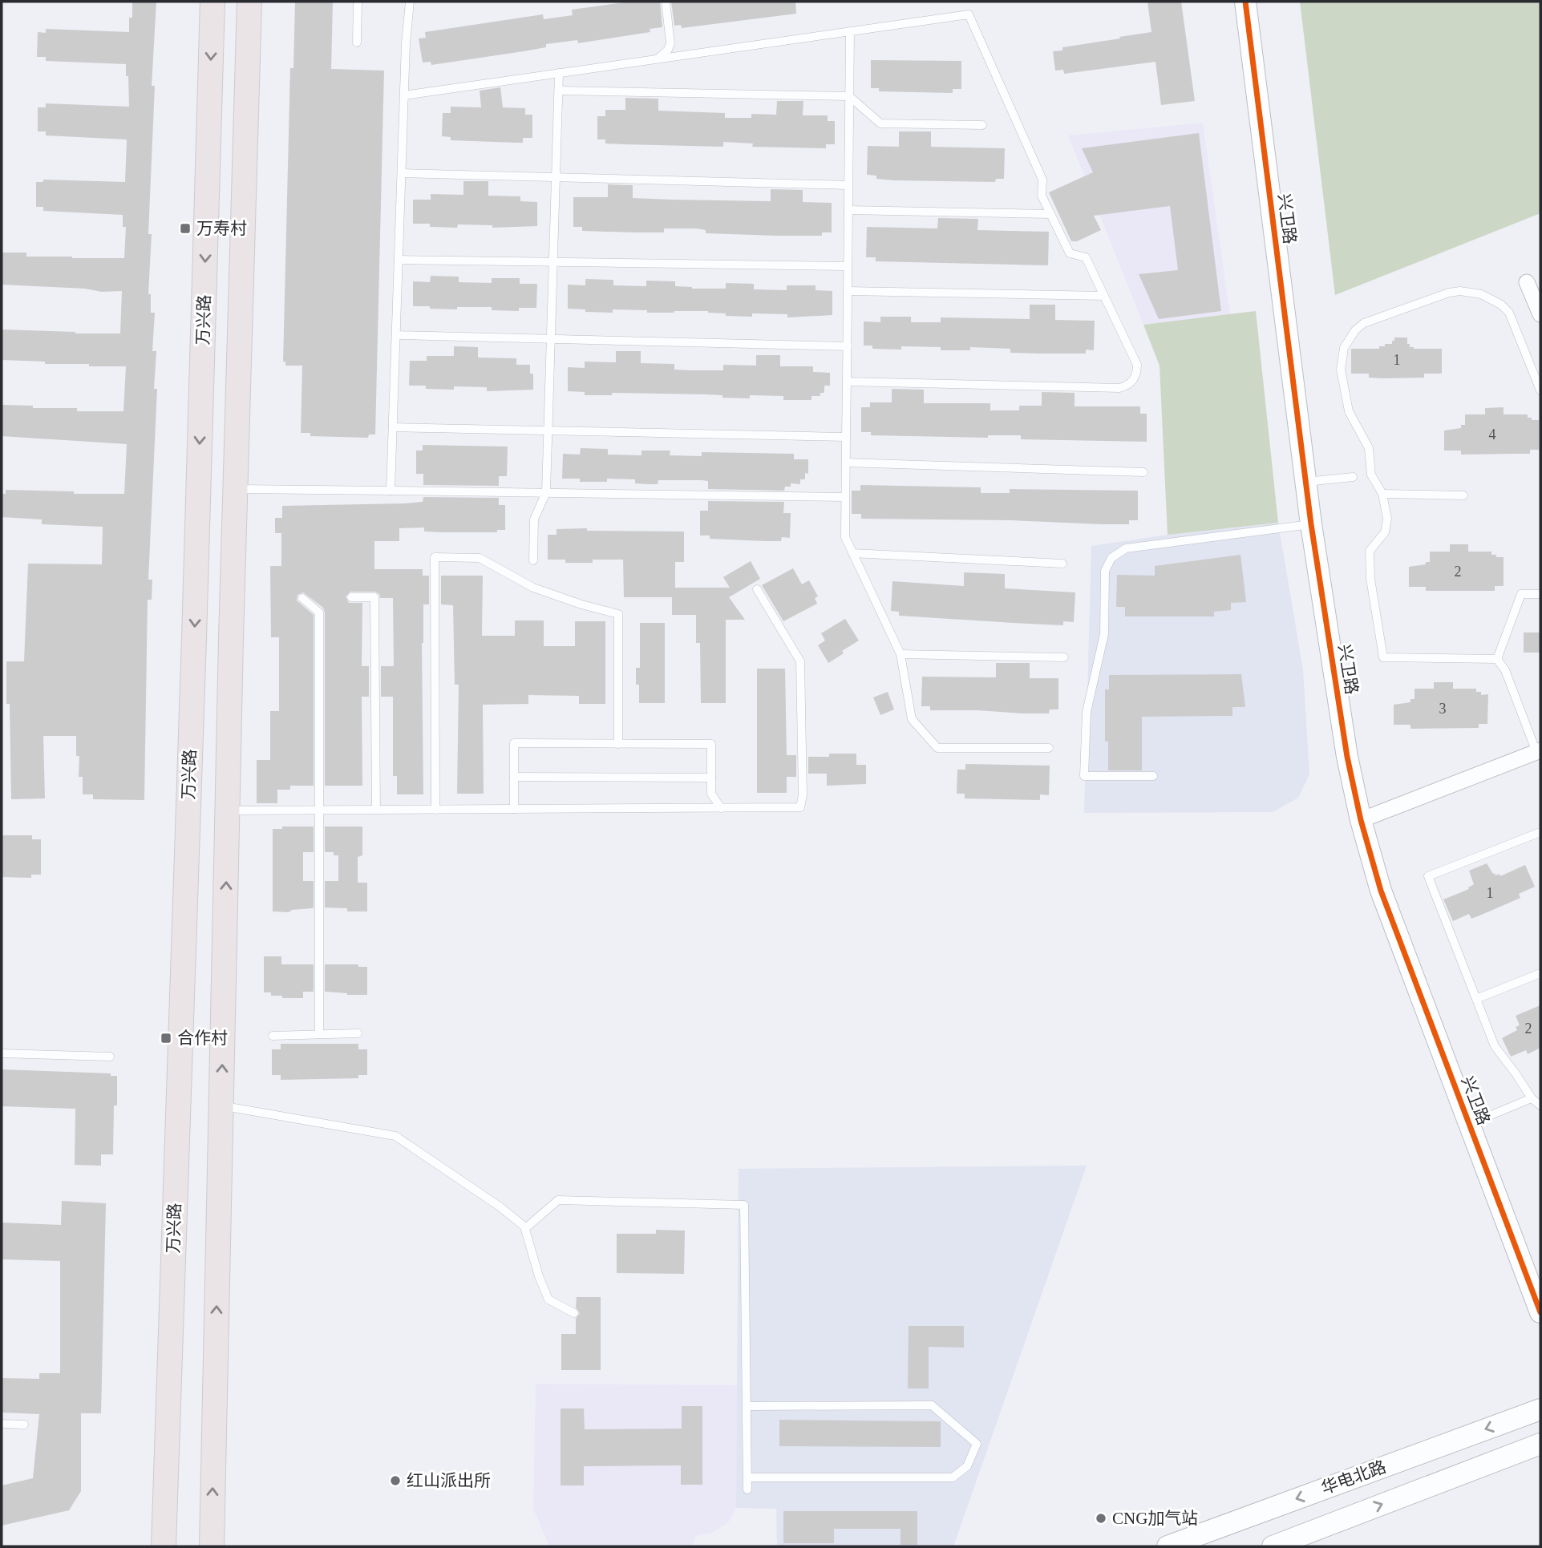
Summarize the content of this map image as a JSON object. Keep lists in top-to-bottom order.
{
  "streets": {
    "main road": ["万兴路"],
    "street": ["兴卫路", "华电北路"]
  },
  "places": {
    "transit": ["万寿村", "合作村"],
    "other": ["红山派出所", "CNG加气站"]
  },
  "house_numbers": [
    "1",
    "4",
    "2",
    "3",
    "1",
    "2"
  ]
}
